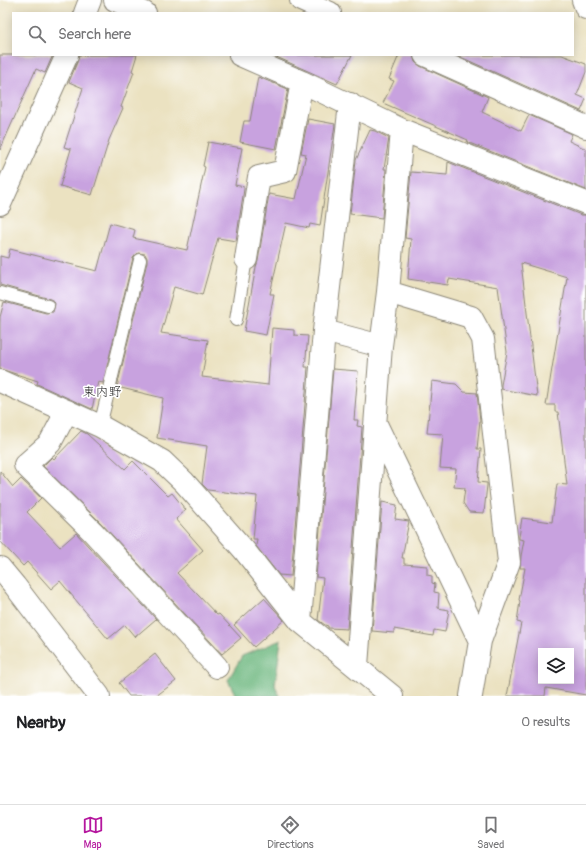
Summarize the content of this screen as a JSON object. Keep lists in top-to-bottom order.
{
  "districts": ["東内野"],
  "page": {
    "search": "Search here",
    "heading": ["Nearby", "0 results"],
    "nav": ["Map", "Directions", "Saved"]
  }
}
